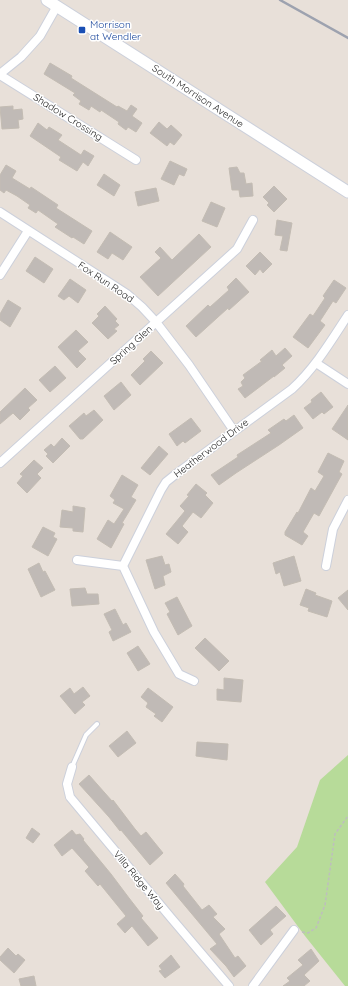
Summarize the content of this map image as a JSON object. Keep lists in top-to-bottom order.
{
  "streets": {
    "street": [
      "South Morrison Avenue",
      "Shadow Crossing",
      "Fox Run Road",
      "Spring Glen",
      "Heatherwood Drive",
      "Villa Ridge Way"
    ]
  },
  "crossings": [
    ["Fox Run Road", "Spring Glen"],
    ["Fox Run Road", "Heatherwood Drive"]
  ],
  "places": {
    "transit": ["Morrison at Wendler"]
  }
}
